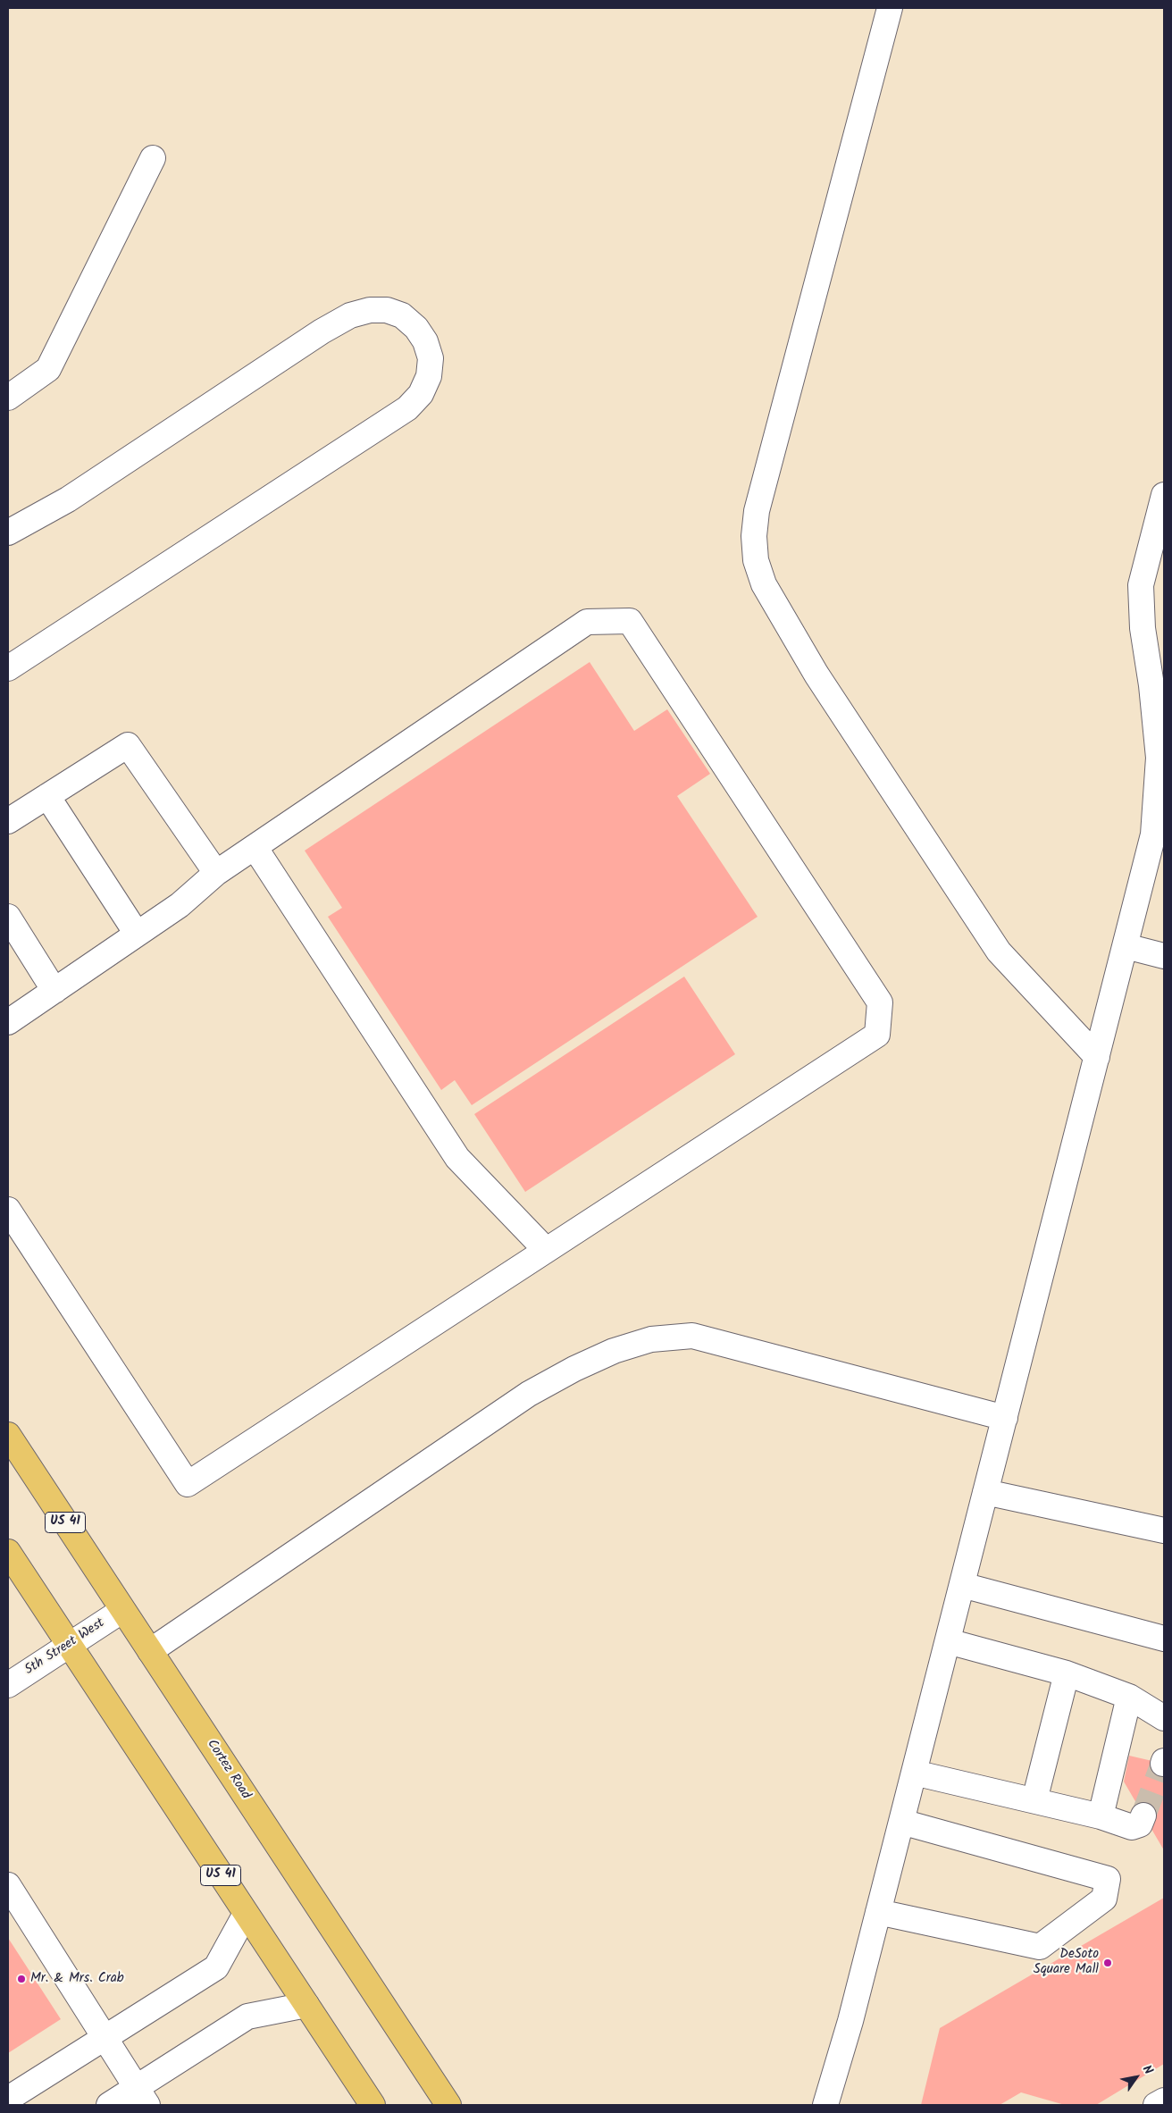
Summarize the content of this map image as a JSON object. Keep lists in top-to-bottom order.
{
  "streets": {
    "main road": ["US 41", "Cortez Road"],
    "street": ["5th Street West"]
  },
  "crossings": [
    ["US 41", "5th Street West"],
    ["5th Street West", "Cortez Road"]
  ],
  "places": ["DeSoto Square Mall", "Mr. & Mrs. Crab"],
  "north": "top right"
}
